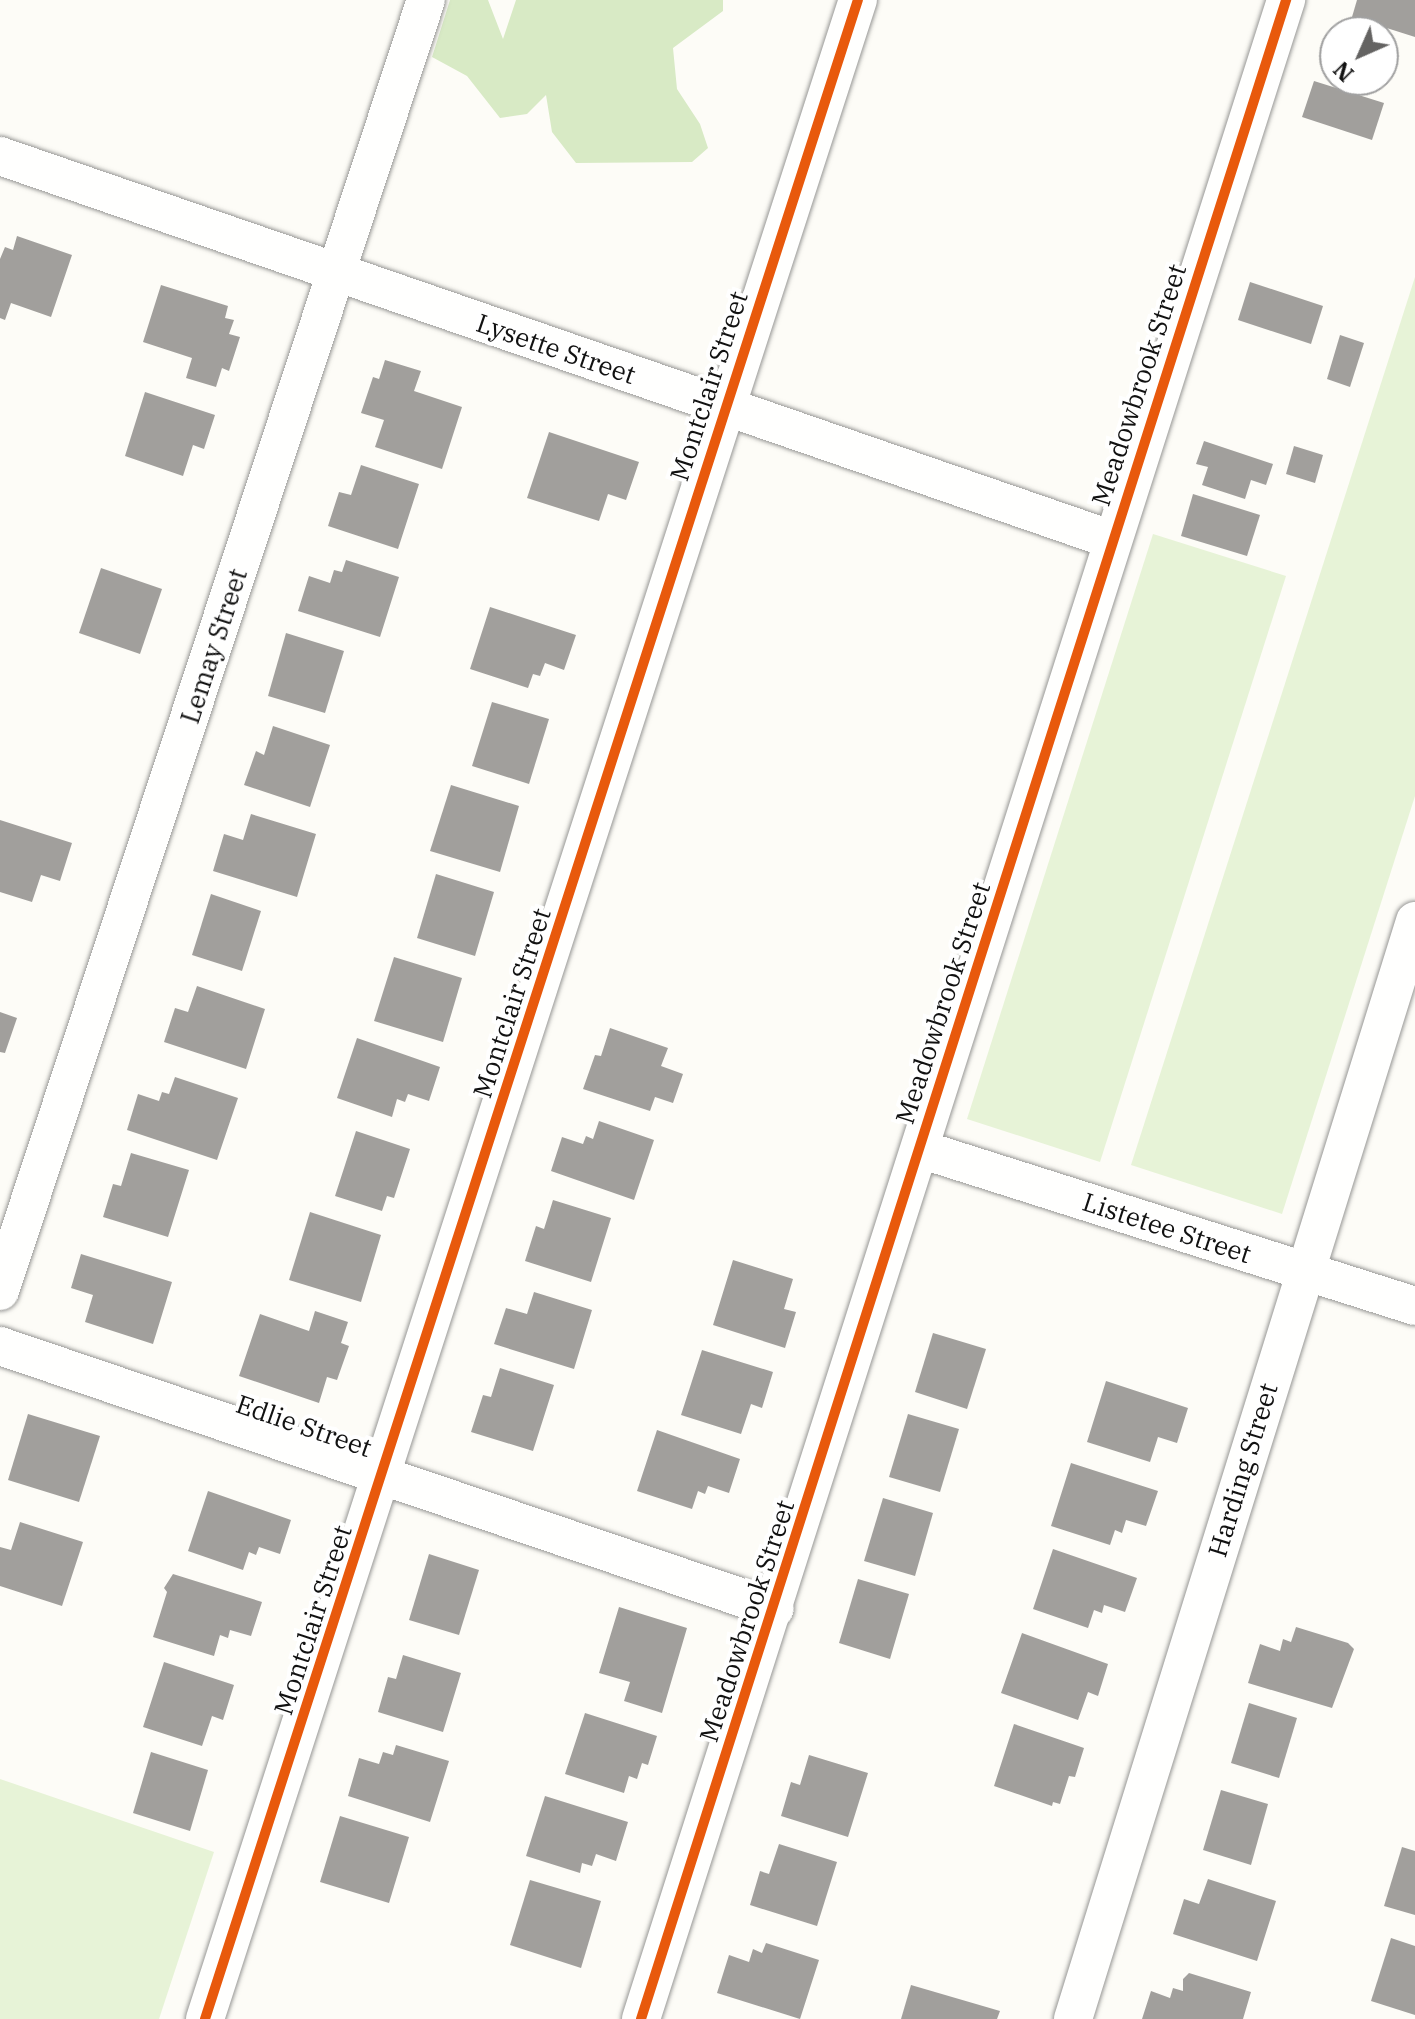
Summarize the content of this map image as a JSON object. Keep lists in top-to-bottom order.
{
  "streets": {
    "street": [
      "Lysette Street",
      "Meadowbrook Street",
      "Montclair Street",
      "Lemay Street",
      "Listetee Street",
      "Edlie Street",
      "Harding Street"
    ]
  },
  "crossings": [
    ["Lysette Street", "Meadowbrook Street"],
    ["Lysette Street", "Montclair Street"],
    ["Lysette Street", "Lemay Street"],
    ["Meadowbrook Street", "Listetee Street"],
    ["Meadowbrook Street", "Edlie Street"],
    ["Montclair Street", "Edlie Street"],
    ["Listetee Street", "Harding Street"]
  ],
  "north": "bottom left"
}
